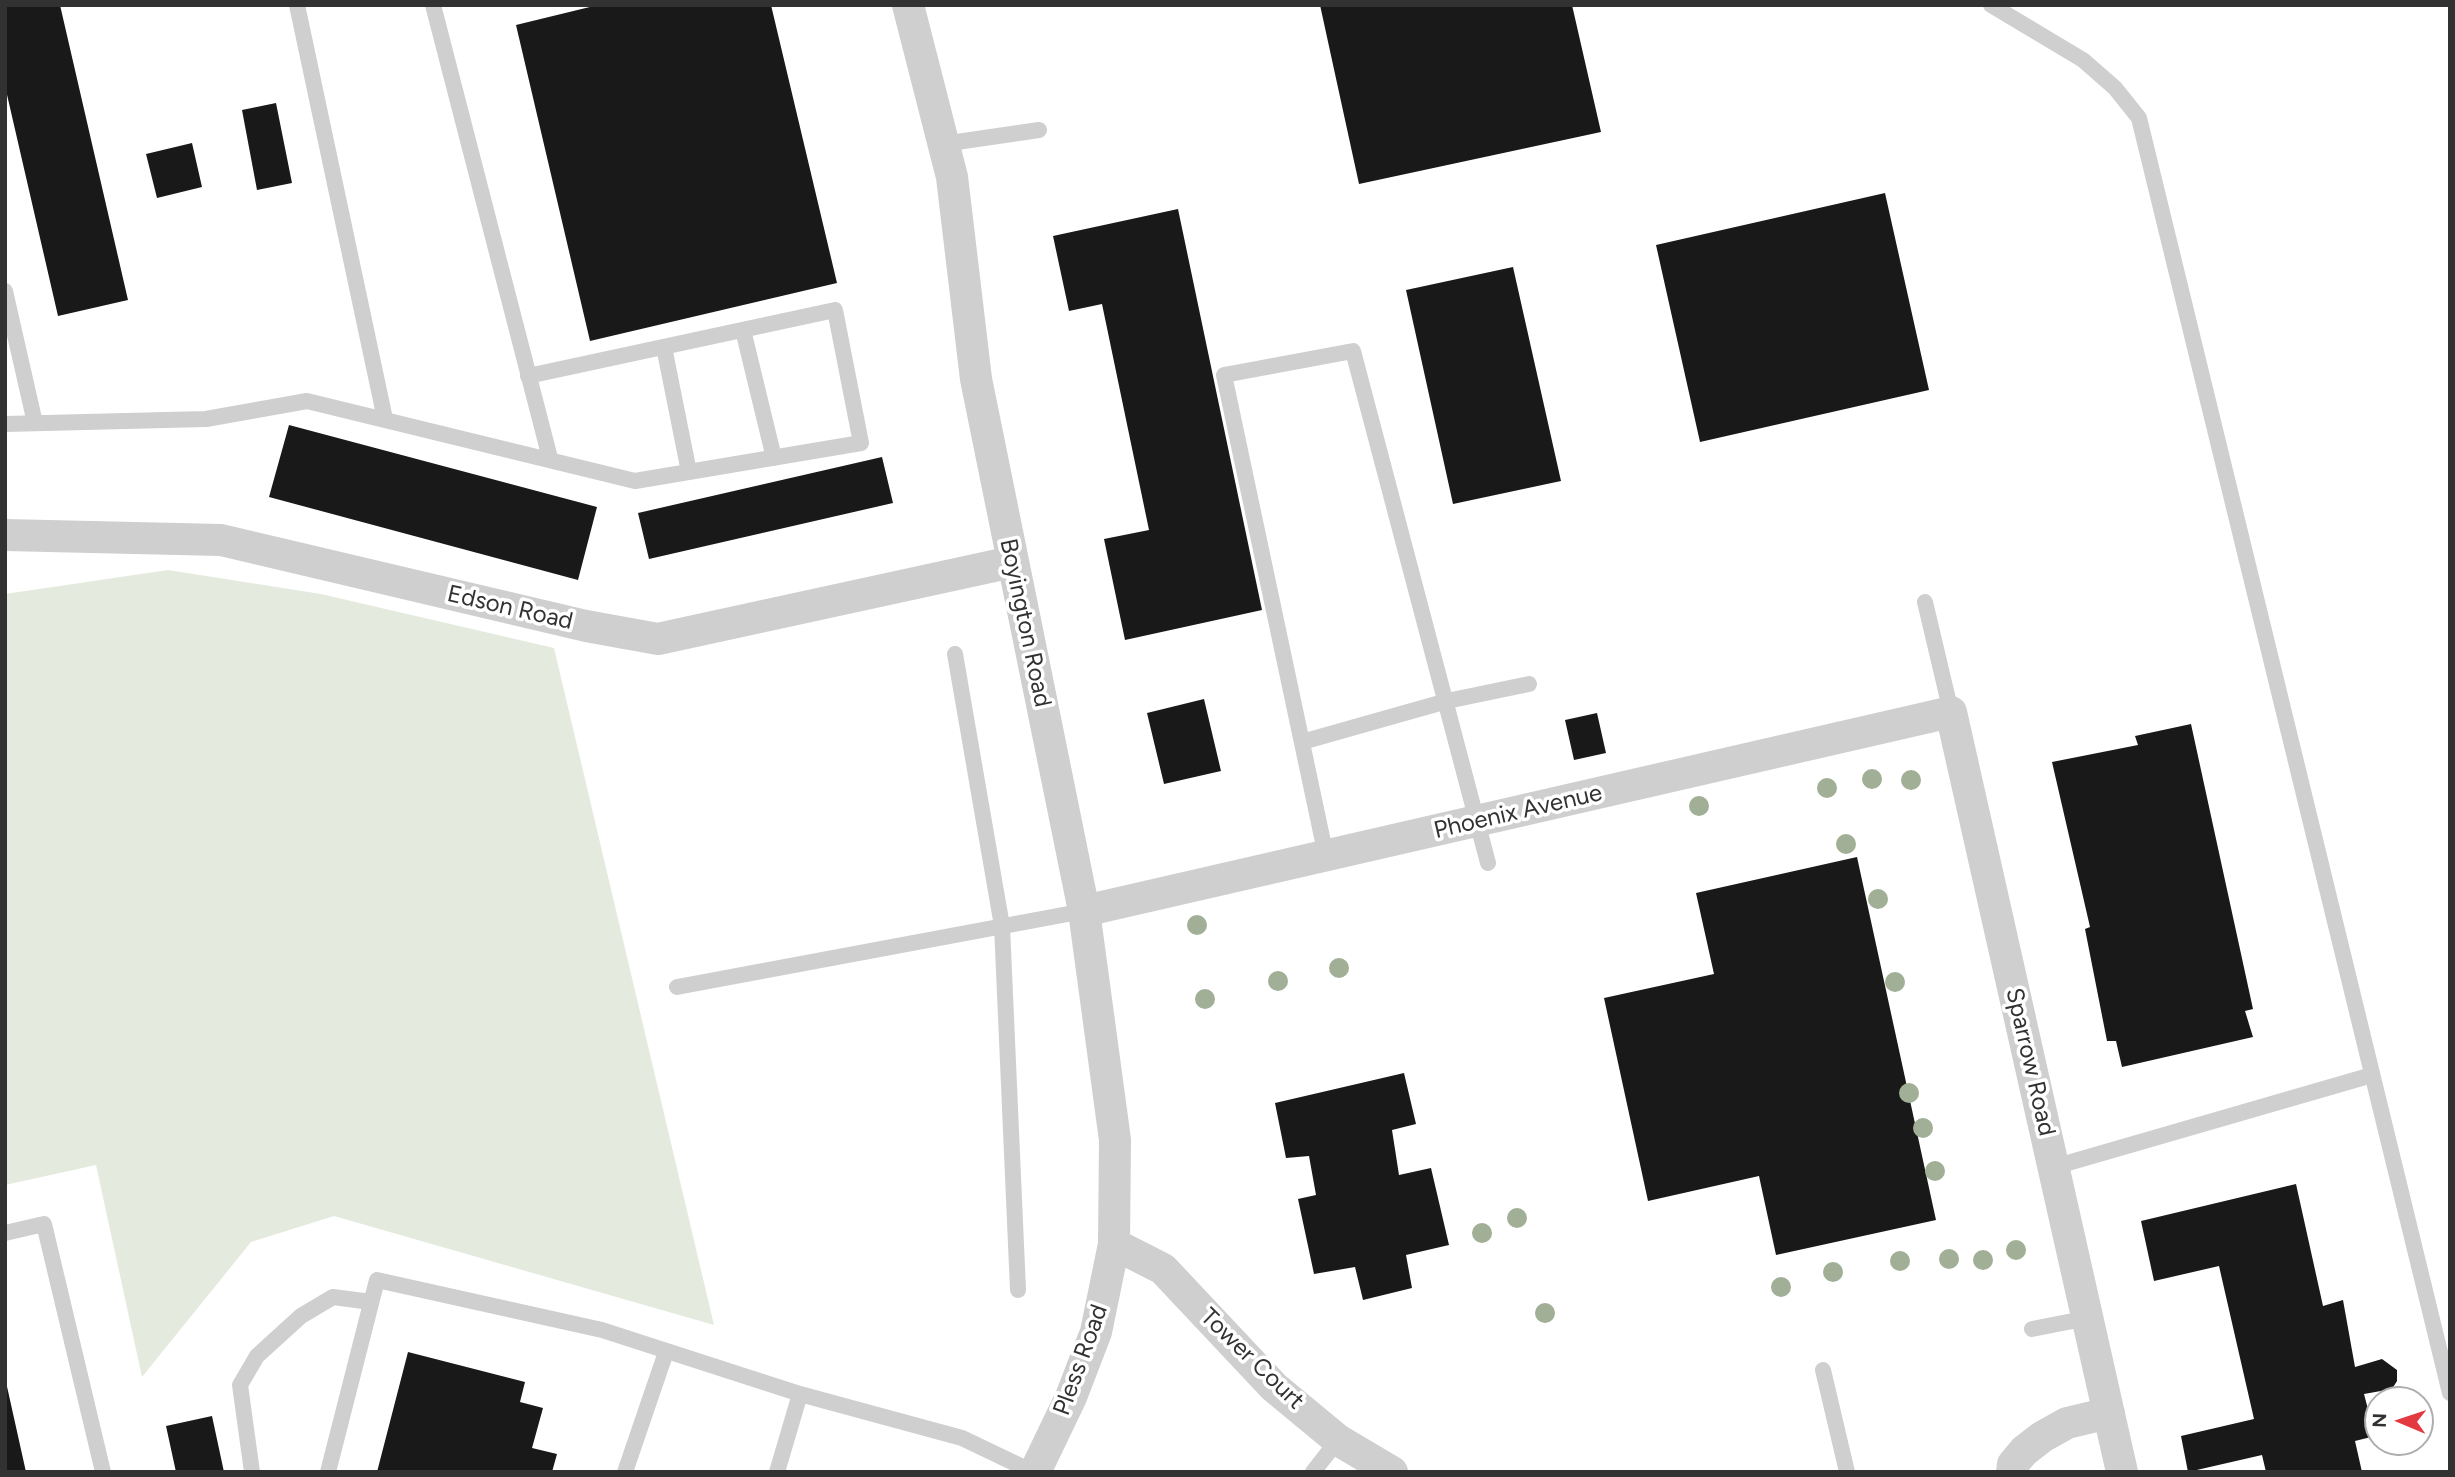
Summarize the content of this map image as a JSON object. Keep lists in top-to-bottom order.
{
  "streets": {
    "street": [
      "Edson Road",
      "Boyington Road",
      "Phoenix Avenue",
      "Sparrow Road",
      "Tower Court",
      "Pless Road"
    ]
  },
  "crossings": [
    ["Edson Road", "Boyington Road"],
    ["Boyington Road", "Phoenix Avenue"],
    ["Boyington Road", "Tower Court"],
    ["Boyington Road", "Pless Road"],
    ["Phoenix Avenue", "Sparrow Road"],
    ["Tower Court", "Pless Road"]
  ],
  "north": "left"
}
